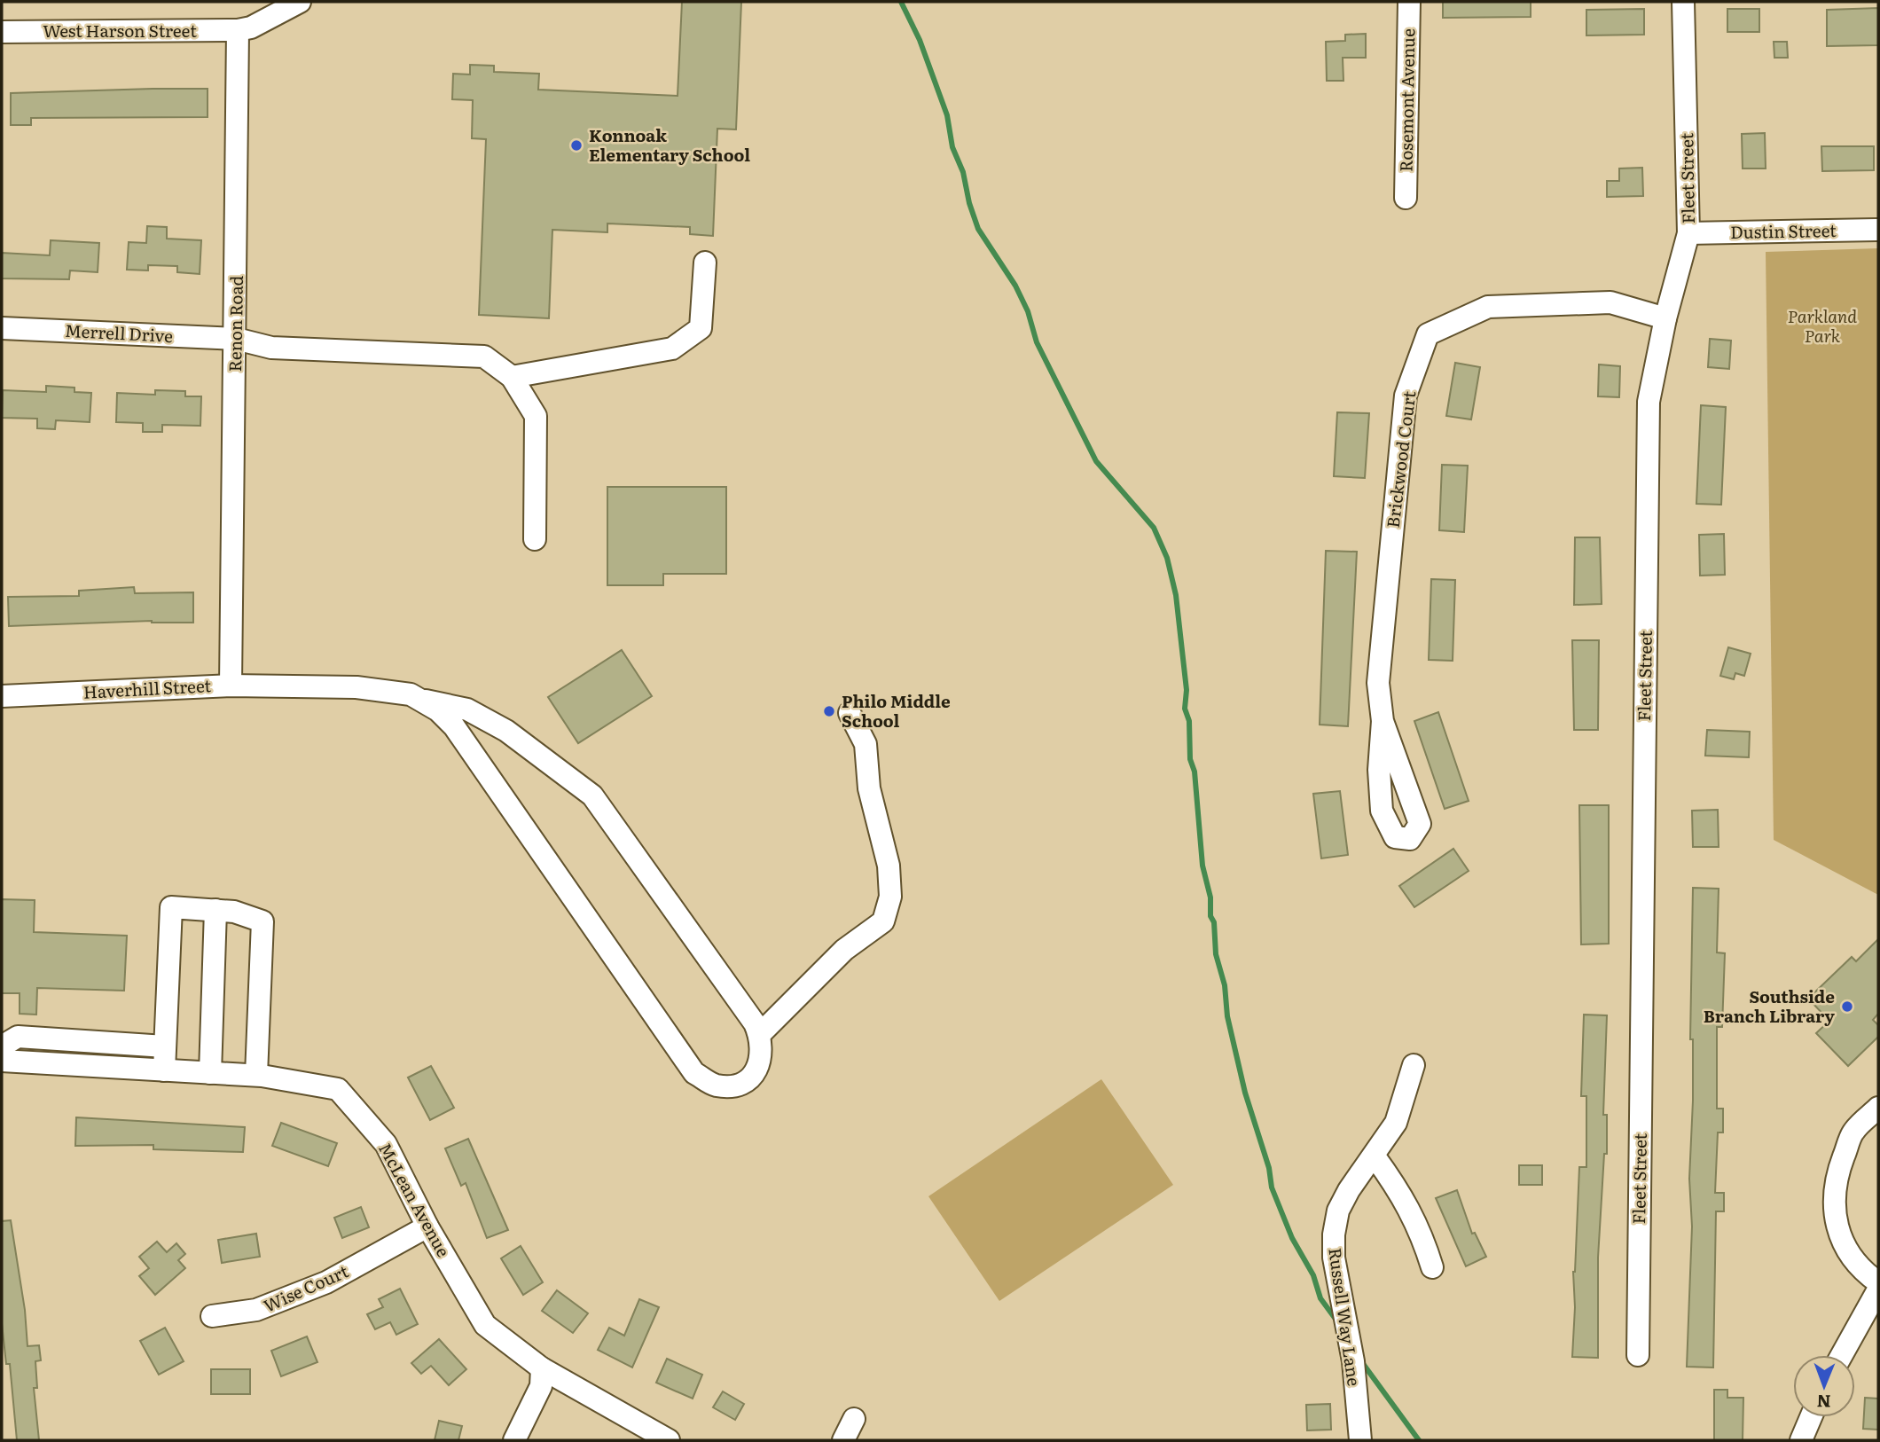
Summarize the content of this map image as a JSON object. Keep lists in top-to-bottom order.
{
  "streets": {
    "street": [
      "West Harson Street",
      "Rosemont Avenue",
      "Fleet Street",
      "Dustin Street",
      "Renon Road",
      "Merrell Drive",
      "Brickwood Court",
      "Haverhill Street",
      "McLean Avenue",
      "Wise Court",
      "Russell Way Lane"
    ]
  },
  "crossings": [
    ["West Harson Street", "Renon Road"],
    ["Fleet Street", "Dustin Street"],
    ["Fleet Street", "Brickwood Court"],
    ["Renon Road", "Merrell Drive"],
    ["Renon Road", "Haverhill Street"],
    ["McLean Avenue", "Wise Court"]
  ],
  "parks": ["Parkland Park"],
  "places": ["Konnoak Elementary School", "Philo Middle School", "Southside Branch Library"],
  "north": "bottom"
}
